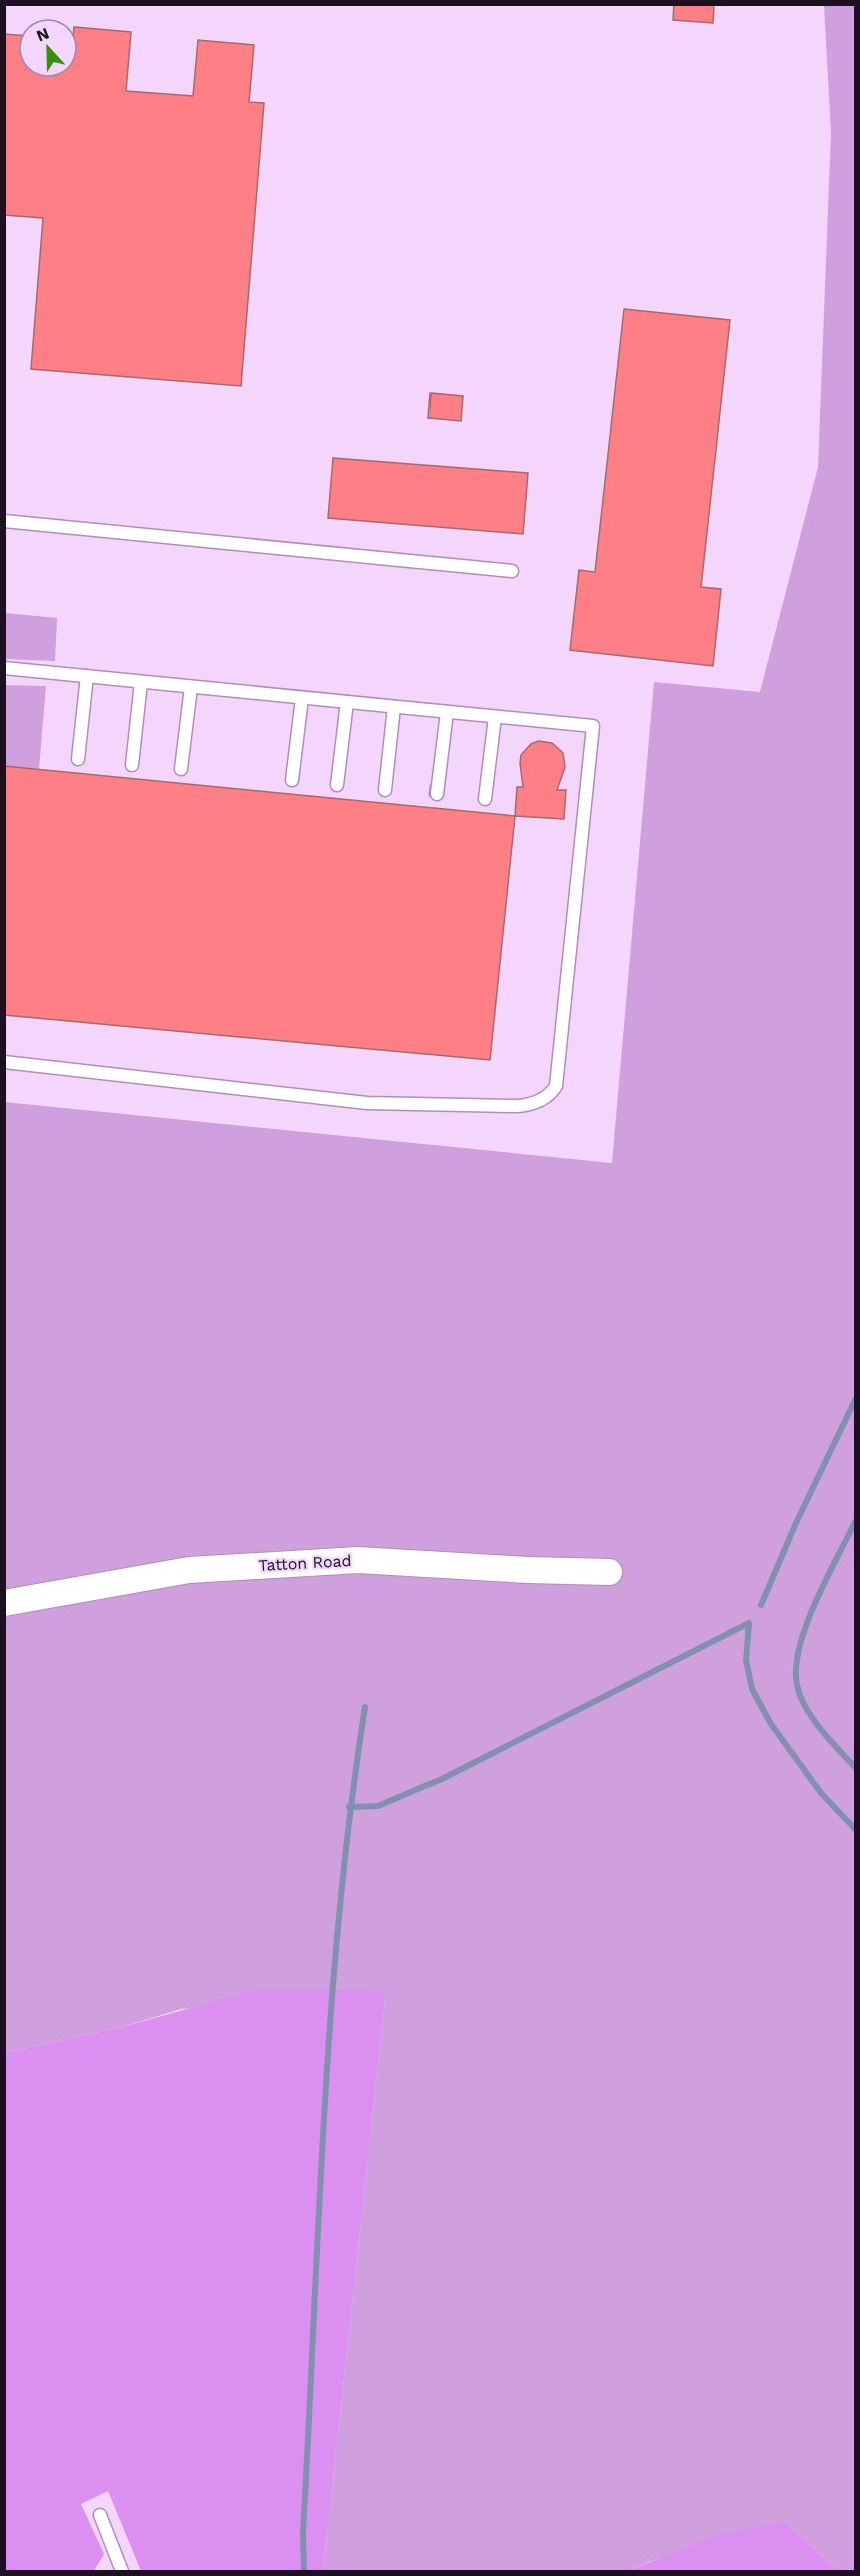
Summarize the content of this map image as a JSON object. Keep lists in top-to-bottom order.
{
  "streets": {
    "street": ["Tatton Road"]
  },
  "north": "top"
}
